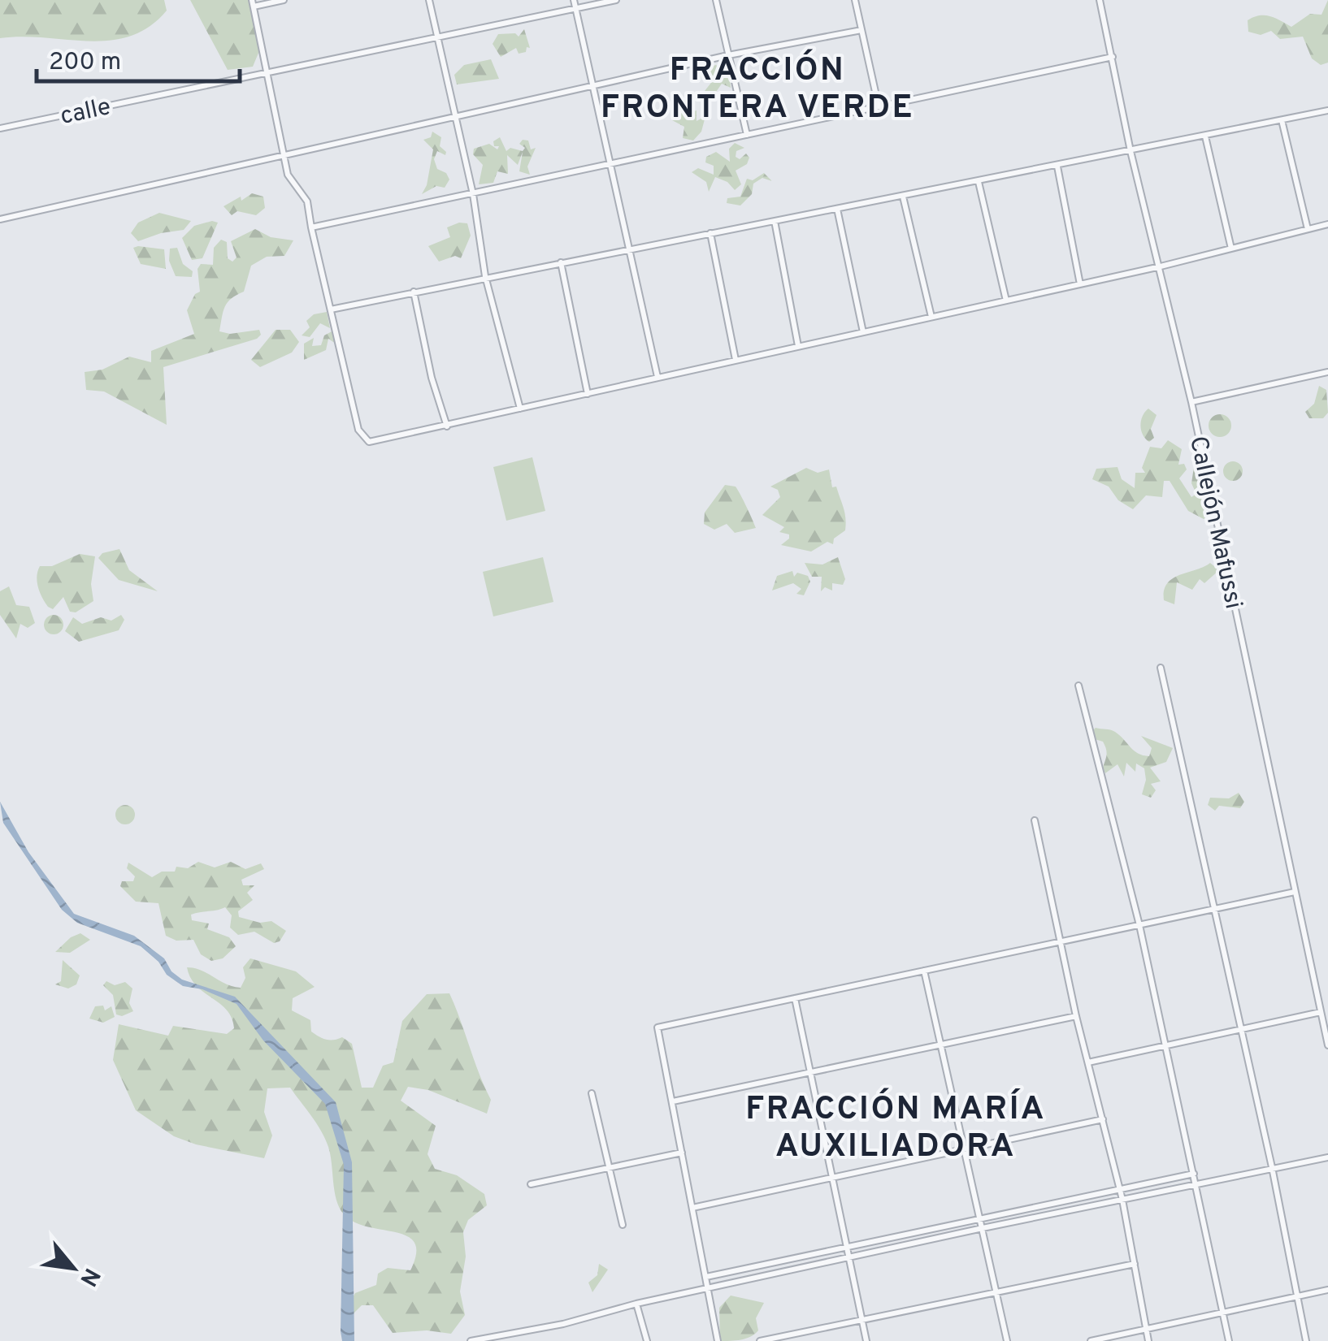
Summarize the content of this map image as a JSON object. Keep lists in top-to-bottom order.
{
  "streets": {
    "street": ["calle", "Callejón Mafussi"]
  },
  "districts": ["FRACCIÓN FRONTERA VERDE", "FRACCIÓN MARÍA AUXILIADORA"],
  "scale_bar": "200 m",
  "north": "bottom right"
}
